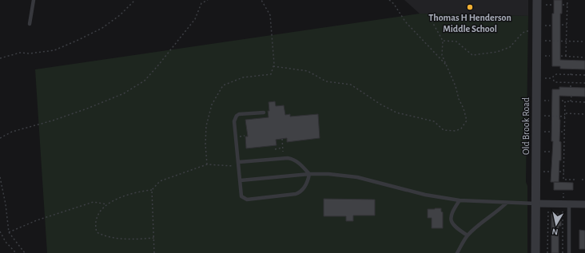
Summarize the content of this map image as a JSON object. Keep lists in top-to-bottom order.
{
  "streets": {
    "street": ["Old Brook Road"]
  },
  "places": ["Thomas H Henderson Middle School"],
  "north": "bottom"
}
